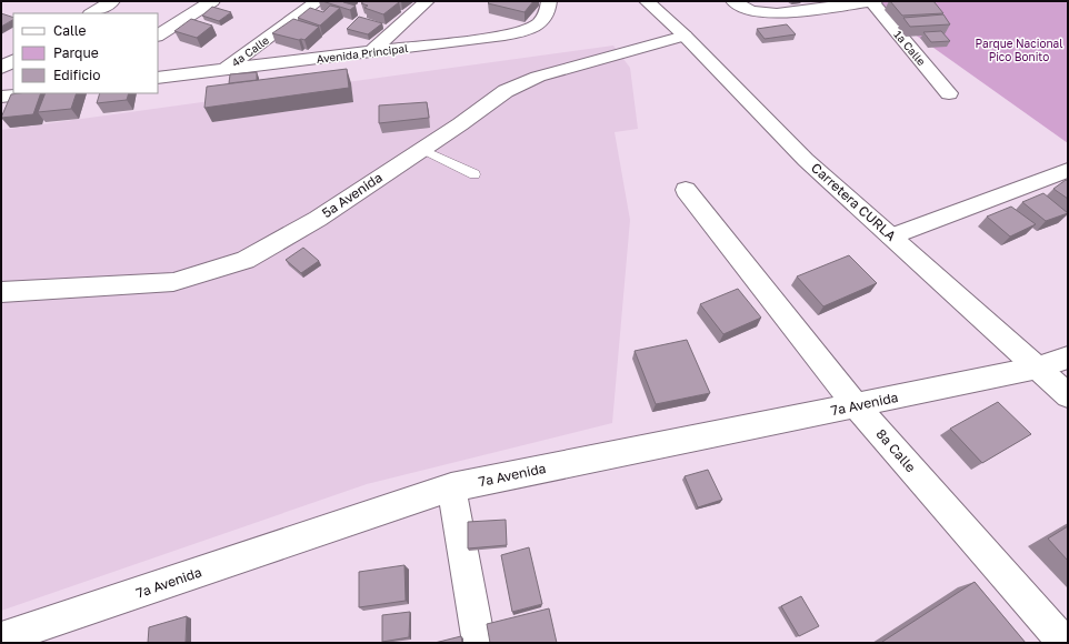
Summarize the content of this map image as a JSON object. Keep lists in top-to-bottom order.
{
  "streets": {
    "street": [
      "1a Calle",
      "4a Calle",
      "Avenida Principal",
      "5a Avenida",
      "Carretera CURLA",
      "7a Avenida",
      "8a Calle"
    ]
  },
  "crossings": [
    ["4a Calle", "Avenida Principal"],
    ["5a Avenida", "Carretera CURLA"],
    ["Carretera CURLA", "7a Avenida"],
    ["7a Avenida", "8a Calle"]
  ],
  "parks": ["Parque Nacional Pico Bonito"],
  "legend": ["Calle", "Parque", "Edificio"]
}
